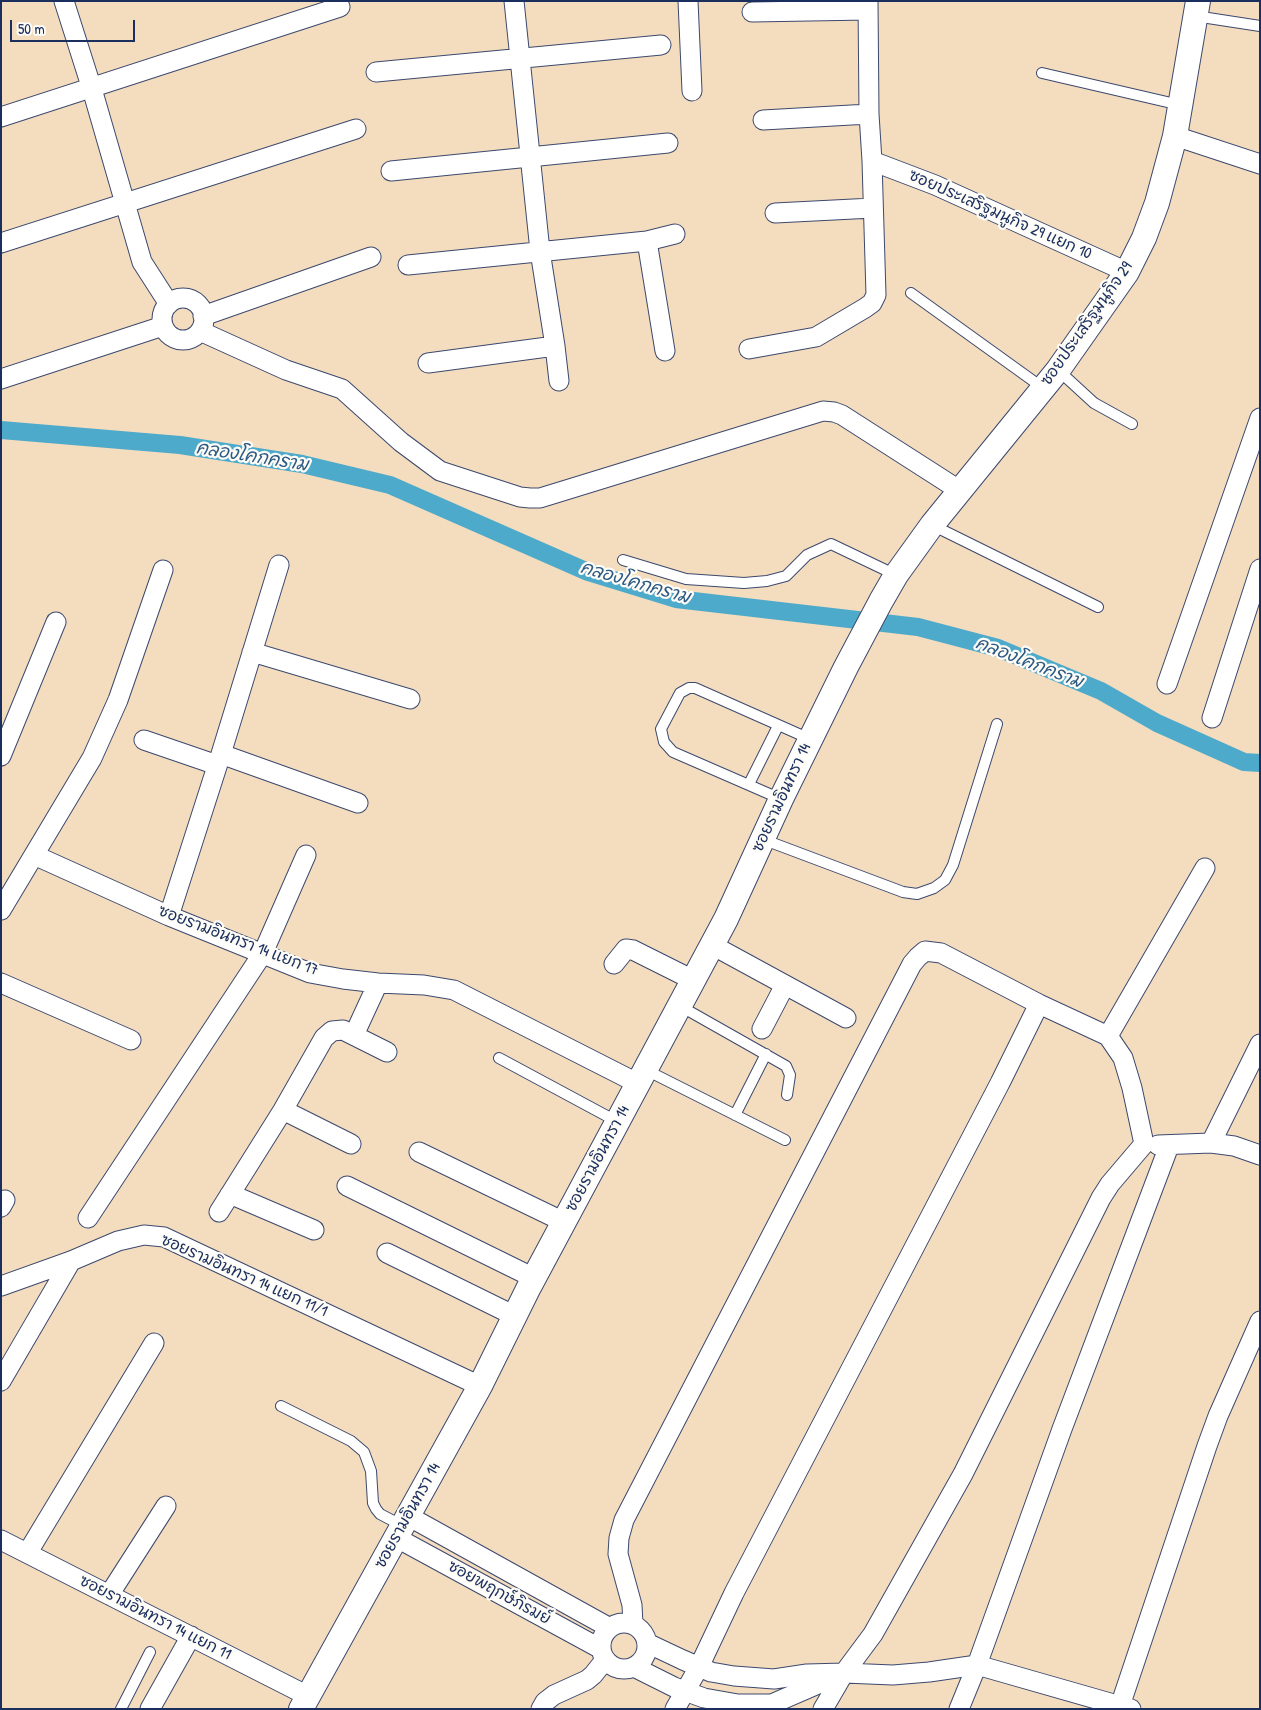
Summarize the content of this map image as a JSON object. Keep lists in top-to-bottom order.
{
  "streets": {
    "street": [
      "ซอยประเสริฐมนูกิจ 29 แยก 10",
      "ซอยประเสริฐมนูกิจ 29",
      "ซอยรามอินทรา 14",
      "ซอยรามอินทรา 14 แยก 17",
      "ซอยรามอินทรา 14 แยก 11/1",
      "ซอยพฤกษ์ภิรมย์",
      "ซอยรามอินทรา 14 แยก 11"
    ]
  },
  "crossings": [
    ["ซอยประเสริฐมนูกิจ 29 แยก 10", "ซอยประเสริฐมนูกิจ 29"],
    ["ซอยประเสริฐมนูกิจ 29", "ซอยรามอินทรา 14"],
    ["ซอยรามอินทรา 14", "ซอยรามอินทรา 14 แยก 17"],
    ["ซอยรามอินทรา 14", "ซอยรามอินทรา 14 แยก 11/1"],
    ["ซอยรามอินทรา 14", "ซอยพฤกษ์ภิรมย์"],
    ["ซอยรามอินทรา 14", "ซอยรามอินทรา 14 แยก 11"]
  ],
  "water": ["คลองโคกคราม"],
  "scale_bar": "50 m"
}
